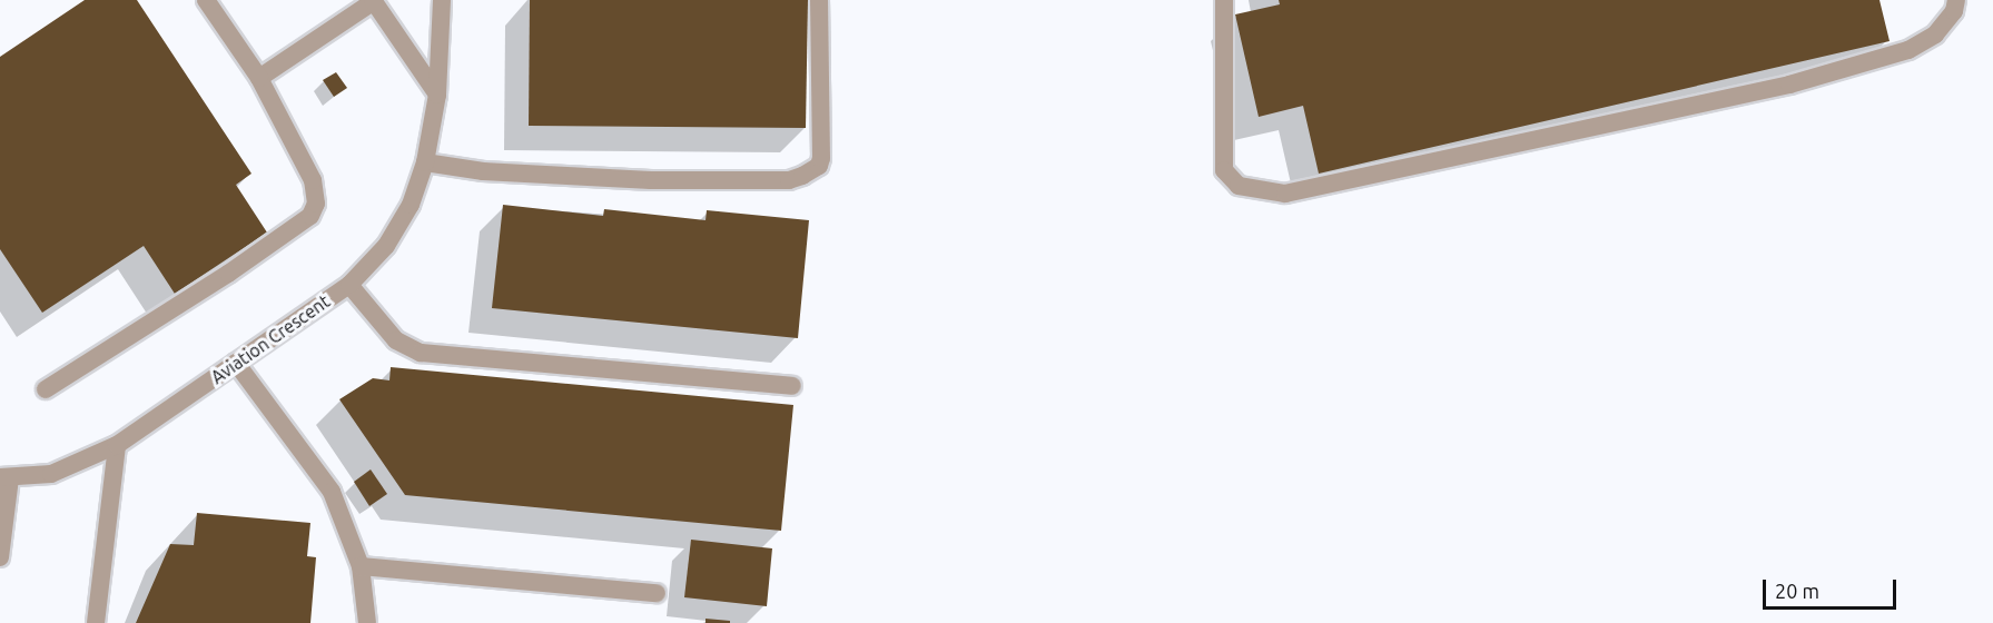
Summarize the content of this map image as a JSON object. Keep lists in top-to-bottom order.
{
  "streets": {
    "street": ["Aviation Crescent"]
  },
  "scale_bar": "20 m"
}
